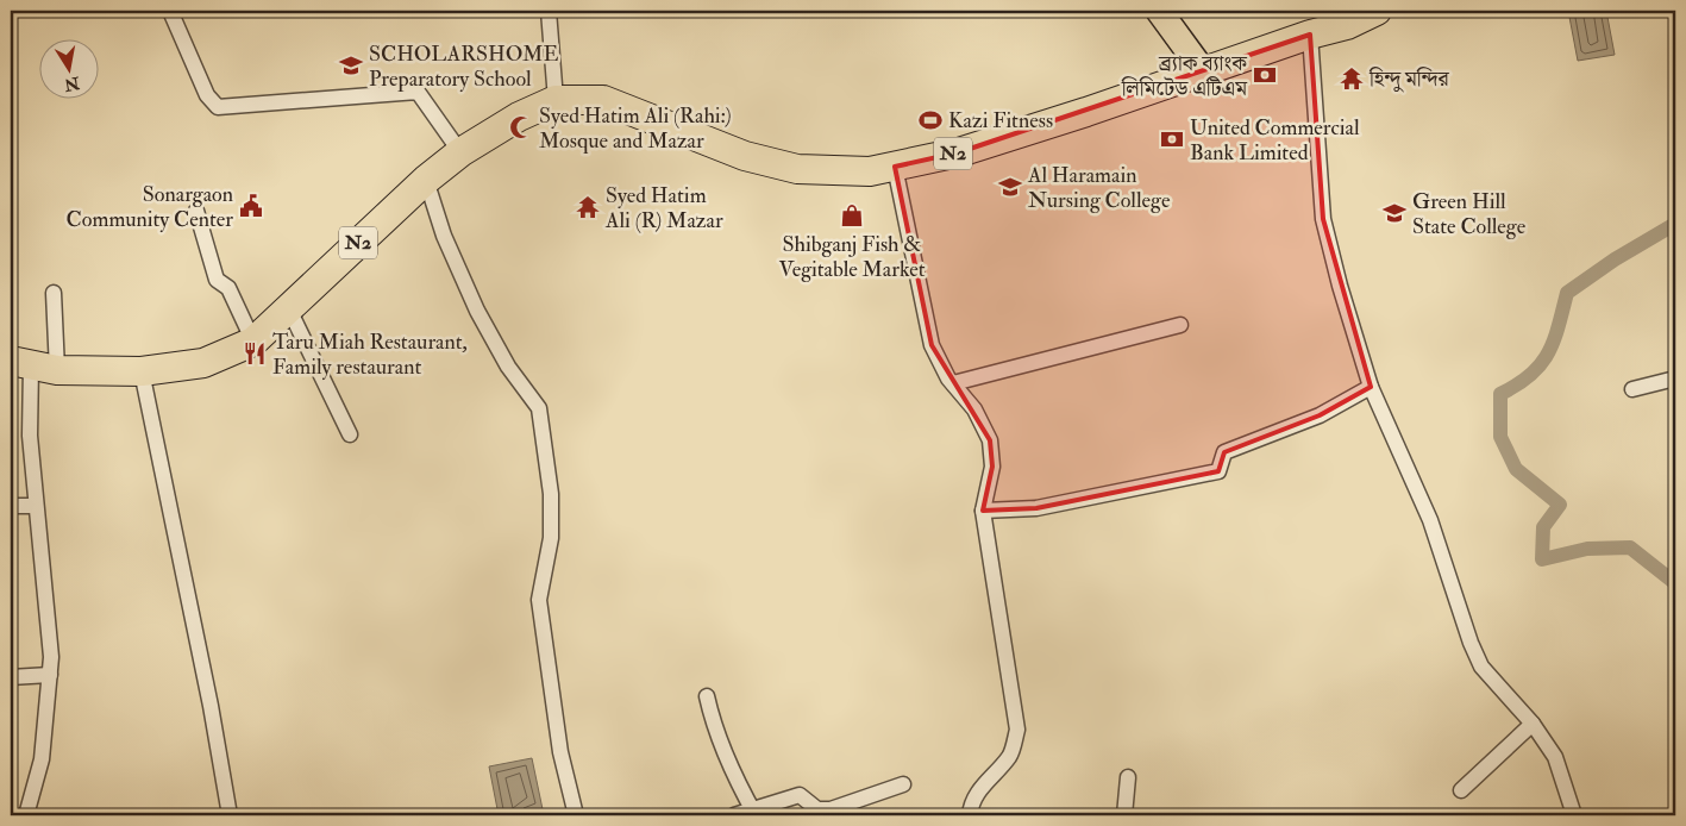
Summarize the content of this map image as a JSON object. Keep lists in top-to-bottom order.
{
  "streets": {
    "highway": ["N2"]
  },
  "places": {
    "school or university": ["SCHOLARSHOME Preparatory School", "Al Haramain Nursing College", "Green Hill State College"],
    "bank": ["ব্র্যাক ব্যাংক লিমিটেড এটিএম", "United Commercial Bank Limited"],
    "temple": ["হিন্দু মন্দির", "Syed Hatim Ali (R) Mazar"],
    "sports": ["Kazi Fitness"],
    "mosque": ["Syed Hatim Ali (Rahi:) Mosque and Mazar"],
    "public building": ["Sonargaon Community Center"],
    "shop": ["Shibganj Fish & Vegitable Market"],
    "restaurant": ["Taru Miah Restaurant, Family restaurant"]
  },
  "north": "bottom"
}
